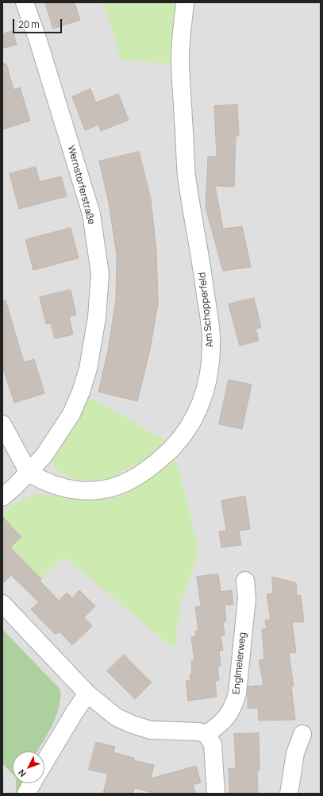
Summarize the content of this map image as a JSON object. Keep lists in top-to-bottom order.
{
  "streets": {
    "street": ["Wernstorferstraße", "Am Schopperfeld", "Englmeierweg"]
  },
  "crossings": [
    ["Wernstorferstraße", "Am Schopperfeld"]
  ],
  "scale_bar": "20 m",
  "north": "bottom left"
}
